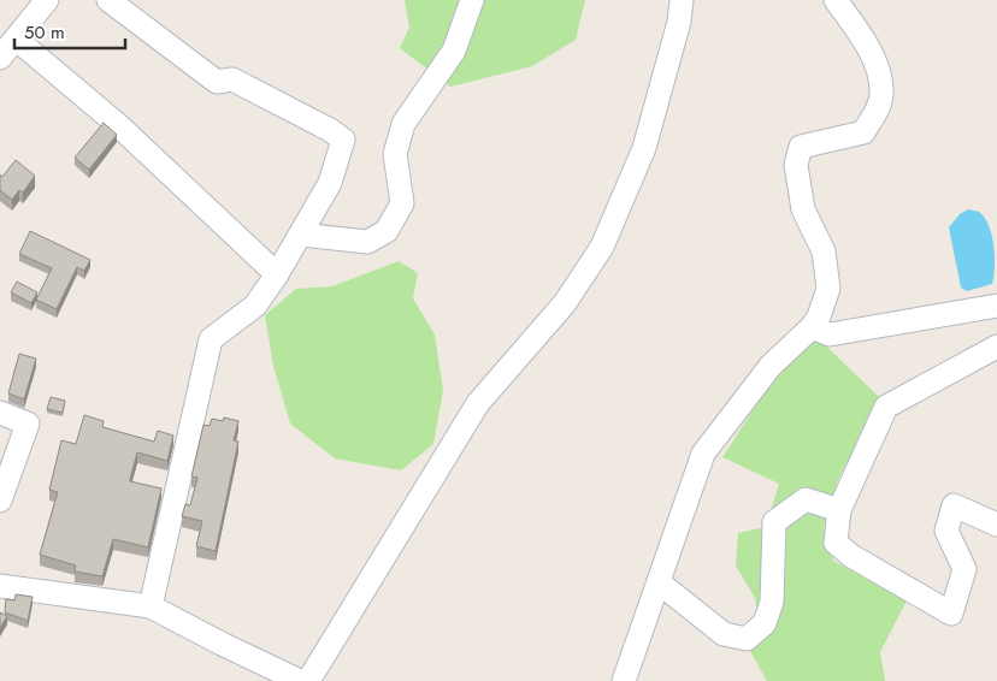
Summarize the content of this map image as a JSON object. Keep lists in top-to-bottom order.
{
  "scale_bar": "50 m"
}
